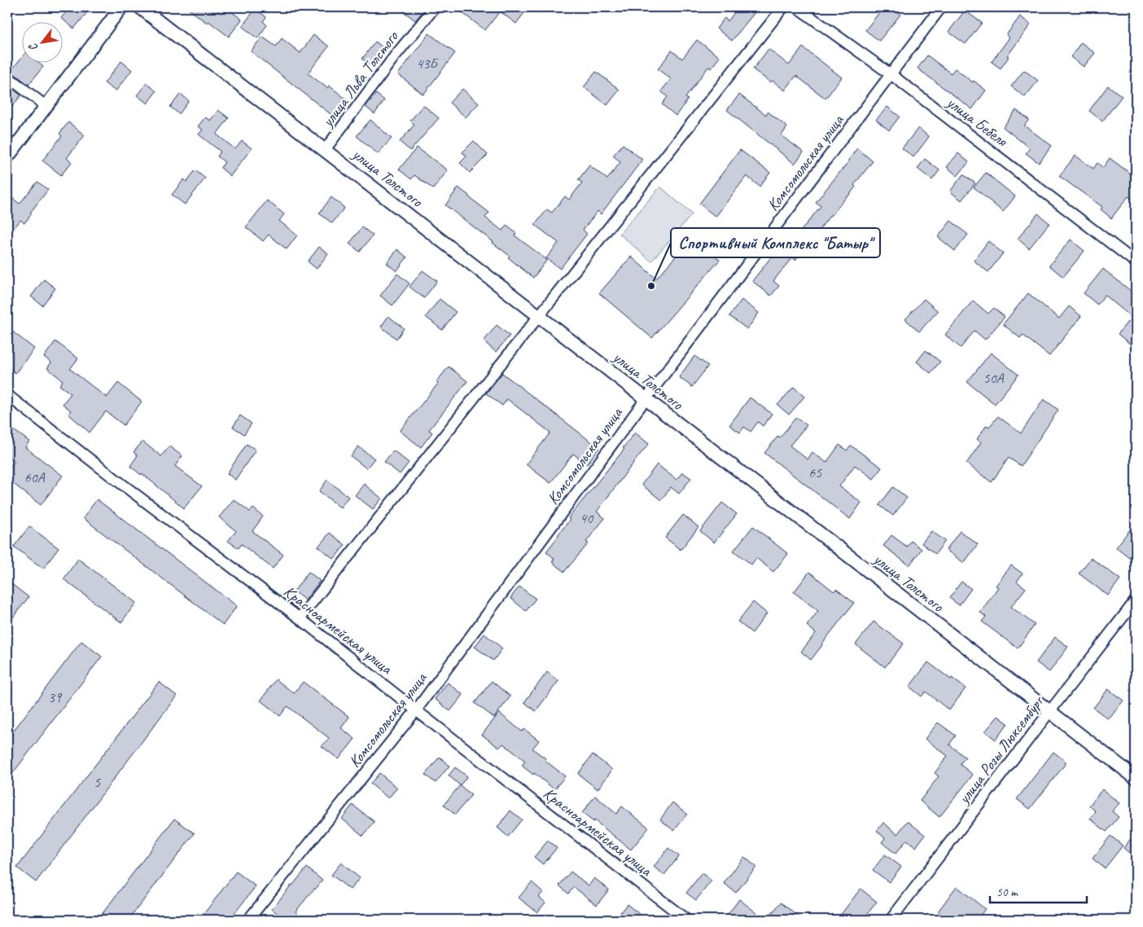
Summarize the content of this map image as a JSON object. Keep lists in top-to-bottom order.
{
  "streets": {
    "street": [
      "улица Льва Толстого",
      "улица Бебеля",
      "Комсомольская улица",
      "улица Толстого",
      "Красноармейская улица",
      "улица Розы Люксембург"
    ]
  },
  "crossings": [
    ["улица Льва Толстого", "улица Толстого"],
    ["улица Бебеля", "Комсомольская улица"],
    ["Комсомольская улица", "улица Толстого"],
    ["Комсомольская улица", "Красноармейская улица"],
    ["улица Толстого", "улица Розы Люксембург"]
  ],
  "places": ["Спортивный Комплекс \"Батыр\""],
  "house_numbers": [
    "43Б",
    "50А",
    "65",
    "60А",
    "40",
    "39",
    "5"
  ],
  "scale_bar": "50 m",
  "north": "bottom left"
}
